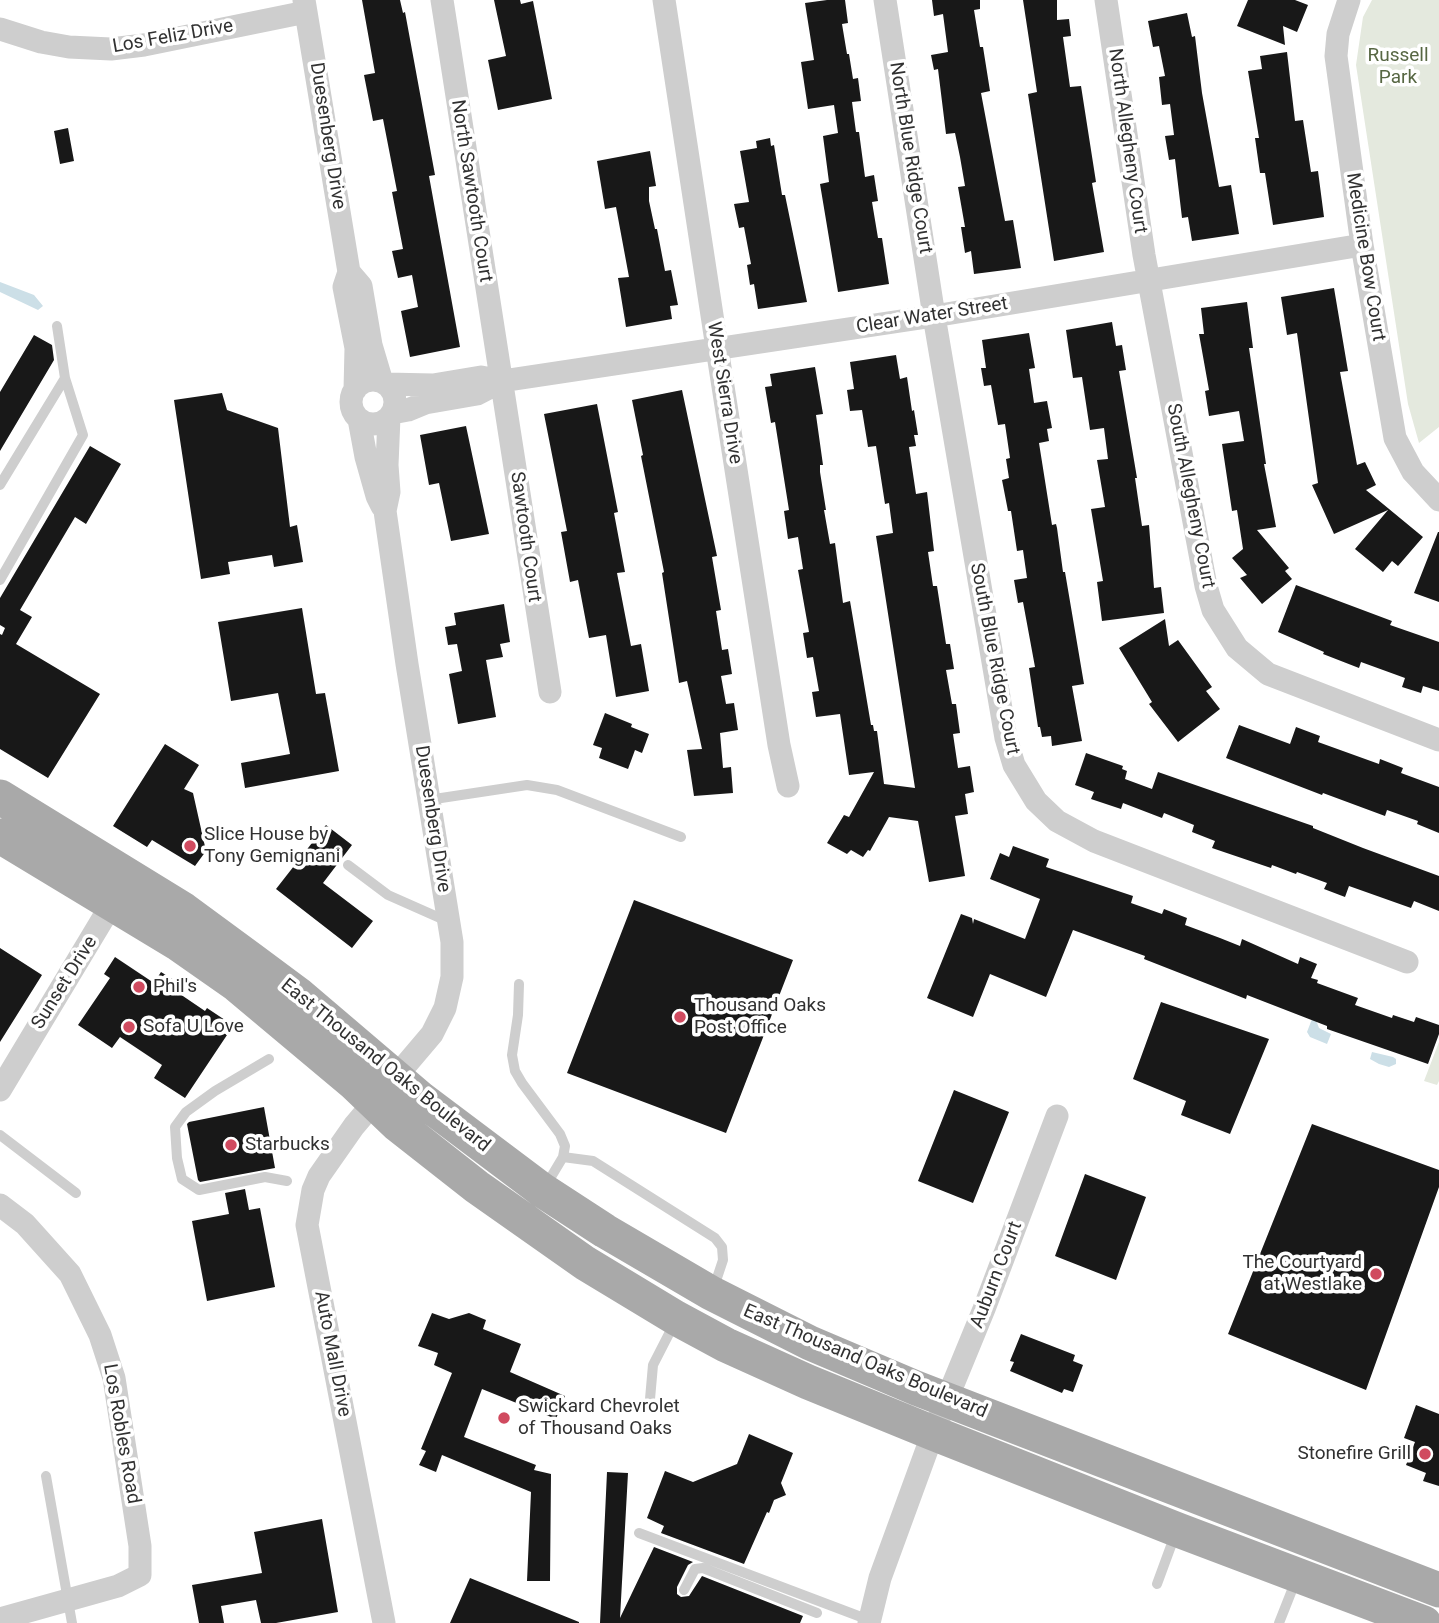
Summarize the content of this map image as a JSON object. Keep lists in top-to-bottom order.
{
  "streets": {
    "main road": ["East Thousand Oaks Boulevard"],
    "street": [
      "Los Feliz Drive",
      "Duesenberg Drive",
      "North Allegheny Court",
      "North Blue Ridge Court",
      "North Sawtooth Court",
      "Medicine Bow Court",
      "Clear Water Street",
      "West Sierra Drive",
      "South Allegheny Court",
      "Sawtooth Court",
      "South Blue Ridge Court",
      "Sunset Drive",
      "Auburn Court",
      "Auto Mall Drive",
      "Los Robles Road"
    ]
  },
  "crossings": [
    ["Los Feliz Drive", "Duesenberg Drive"],
    ["Duesenberg Drive", "Clear Water Street"],
    ["Duesenberg Drive", "East Thousand Oaks Boulevard"],
    ["Duesenberg Drive", "Auto Mall Drive"],
    ["North Allegheny Court", "Clear Water Street"],
    ["North Allegheny Court", "South Allegheny Court"],
    ["North Blue Ridge Court", "Clear Water Street"],
    ["North Blue Ridge Court", "South Blue Ridge Court"],
    ["North Sawtooth Court", "Clear Water Street"],
    ["North Sawtooth Court", "Sawtooth Court"],
    ["Medicine Bow Court", "Clear Water Street"],
    ["Clear Water Street", "West Sierra Drive"],
    ["Clear Water Street", "South Allegheny Court"],
    ["Clear Water Street", "Sawtooth Court"],
    ["Clear Water Street", "South Blue Ridge Court"],
    ["Sunset Drive", "East Thousand Oaks Boulevard"],
    ["East Thousand Oaks Boulevard", "Auburn Court"],
    ["East Thousand Oaks Boulevard", "Auto Mall Drive"]
  ],
  "parks": ["Russell Park"],
  "places": [
    "Slice House by Tony Gemignani",
    "Phil's",
    "Thousand Oaks Post Office",
    "Sofa U Love",
    "Starbucks",
    "The Courtyard at Westlake",
    "Swickard Chevrolet of Thousand Oaks",
    "Stonefire Grill"
  ]
}
